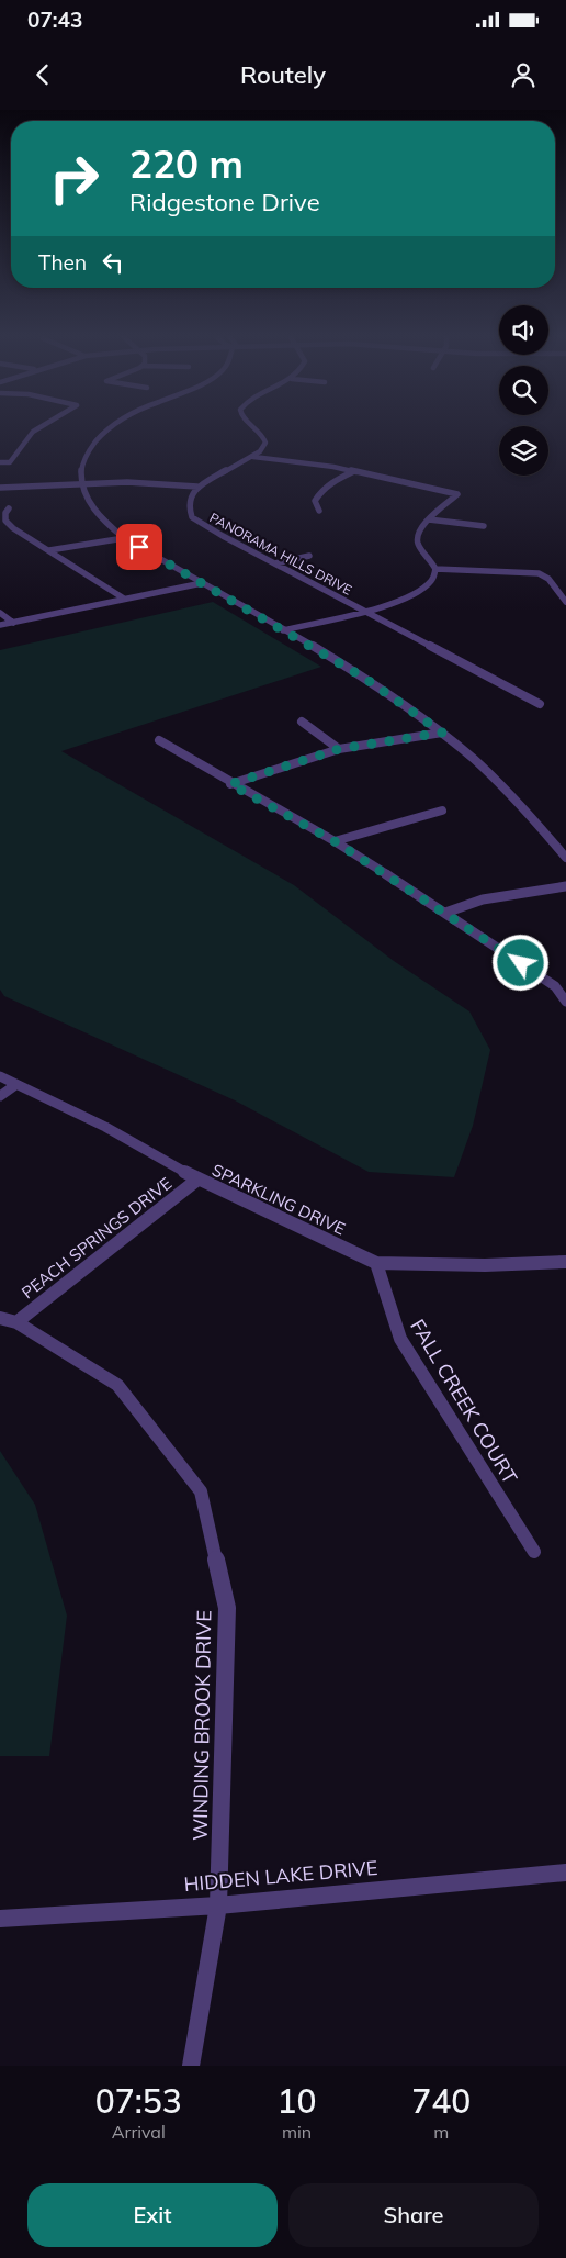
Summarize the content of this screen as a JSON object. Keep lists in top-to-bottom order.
{
  "streets": {
    "street": [
      "PANORAMA HILLS DRIVE",
      "SPARKLING DRIVE",
      "PEACH SPRINGS DRIVE",
      "FALL CREEK COURT",
      "WINDING BROOK DRIVE",
      "HIDDEN LAKE DRIVE"
    ]
  },
  "crossings": [
    ["SPARKLING DRIVE", "PEACH SPRINGS DRIVE"],
    ["SPARKLING DRIVE", "FALL CREEK COURT"],
    ["PEACH SPRINGS DRIVE", "WINDING BROOK DRIVE"],
    ["WINDING BROOK DRIVE", "HIDDEN LAKE DRIVE"]
  ],
  "page": {
    "status": "07:43",
    "header": "Routely",
    "turn": ["220 m", "Ridgestone Drive"],
    "then": "Then",
    "eta": [
      "07:53",
      "Arrival",
      "10",
      "min",
      "740",
      "m"
    ],
    "buttons": ["Exit", "Share"]
  }
}
